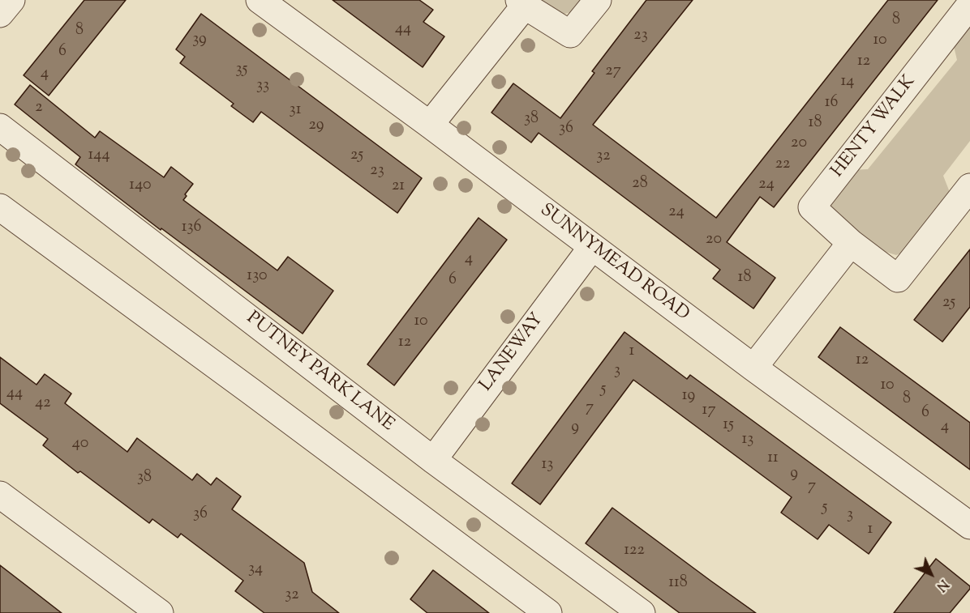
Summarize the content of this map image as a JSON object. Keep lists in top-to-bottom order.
{
  "streets": {
    "street": [
      "HENTY WALK",
      "SUNNYMEAD ROAD",
      "LANEWAY",
      "PUTNEY PARK LANE"
    ]
  },
  "crossings": [
    ["SUNNYMEAD ROAD", "LANEWAY"],
    ["LANEWAY", "PUTNEY PARK LANE"]
  ],
  "house_numbers": [
    "8",
    "44",
    "8",
    "23",
    "39",
    "10",
    "6",
    "12",
    "35",
    "27",
    "4",
    "14",
    "33",
    "16",
    "2",
    "31",
    "38",
    "18",
    "29",
    "36",
    "20",
    "144",
    "25",
    "32",
    "22",
    "23",
    "28",
    "24",
    "140",
    "21",
    "24",
    "136",
    "20",
    "4",
    "130",
    "18",
    "6",
    "25",
    "10",
    "12",
    "1",
    "12",
    "3",
    "10",
    "5",
    "44",
    "19",
    "8",
    "42",
    "7",
    "17",
    "6",
    "15",
    "4",
    "9",
    "13",
    "40",
    "11",
    "13",
    "9",
    "38",
    "7",
    "5",
    "36",
    "3",
    "1",
    "122",
    "34",
    "118",
    "32"
  ],
  "north": "bottom right"
}
